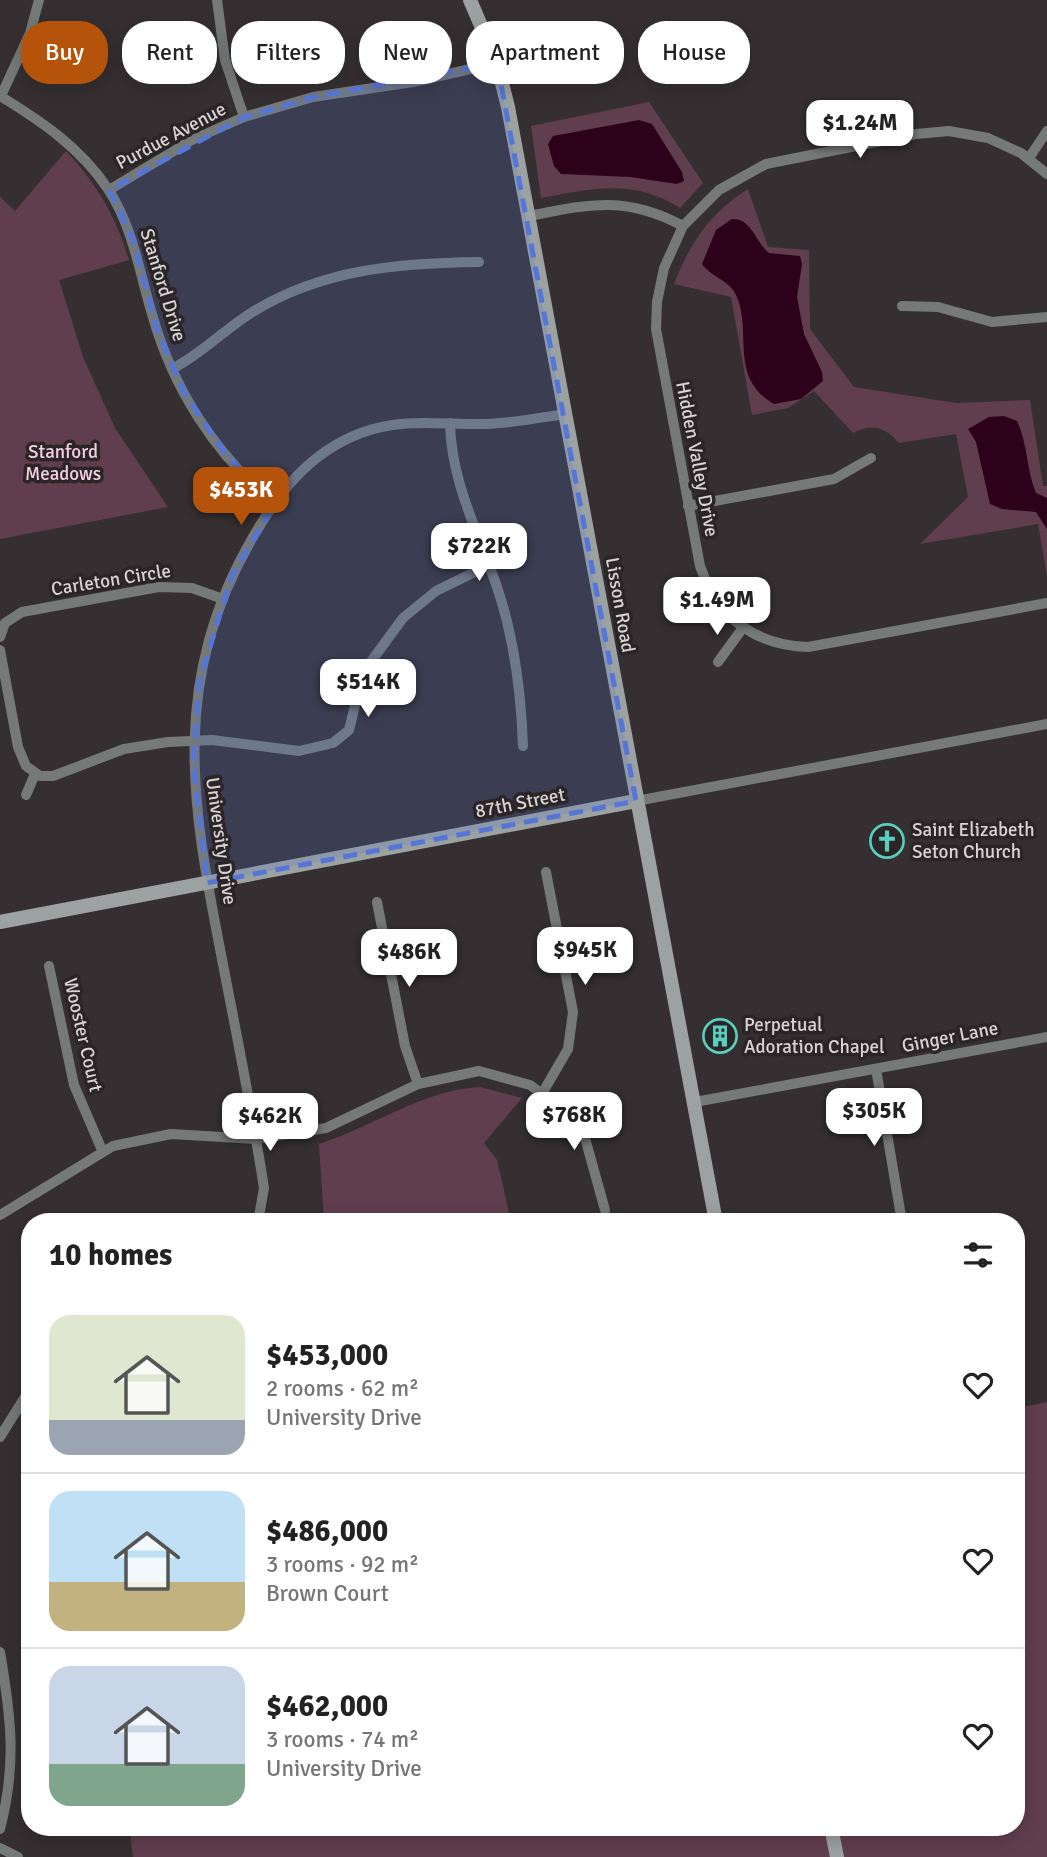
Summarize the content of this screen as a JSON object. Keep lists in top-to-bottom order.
{
  "streets": {
    "street": [
      "Purdue Avenue",
      "Stanford Drive",
      "Hidden Valley Drive",
      "Carleton Circle",
      "Lisson Road",
      "87th Street",
      "University Drive",
      "Wooster Court",
      "Ginger Lane"
    ]
  },
  "crossings": [
    ["Purdue Avenue", "Stanford Drive"],
    ["Stanford Drive", "University Drive"],
    ["Carleton Circle", "University Drive"],
    ["Lisson Road", "87th Street"],
    ["Lisson Road", "University Drive"],
    ["Lisson Road", "Ginger Lane"],
    ["87th Street", "University Drive"]
  ],
  "parks": ["Stanford Meadows"],
  "places": {
    "church": ["Saint Elizabeth Seton Church"],
    "building": ["Perpetual Adoration Chapel"]
  },
  "page": {
    "chip": [
      "Buy",
      "Rent",
      "Filters",
      "New",
      "Apartment",
      "House"
    ],
    "price": [
      "$1.24M",
      "$453K",
      "$722K",
      "$1.49M",
      "$514K",
      "$945K",
      "$486K",
      "$305K",
      "$768K",
      "$462K"
    ],
    "heading": "10 homes",
    "list": [
      {
        "name": "$453,000",
        "note": "2 rooms · 62 m² · University Drive"
      },
      {
        "name": "$486,000",
        "note": "3 rooms · 92 m² · Brown Court"
      },
      {
        "name": "$462,000",
        "note": "3 rooms · 74 m² · University Drive"
      }
    ]
  }
}
